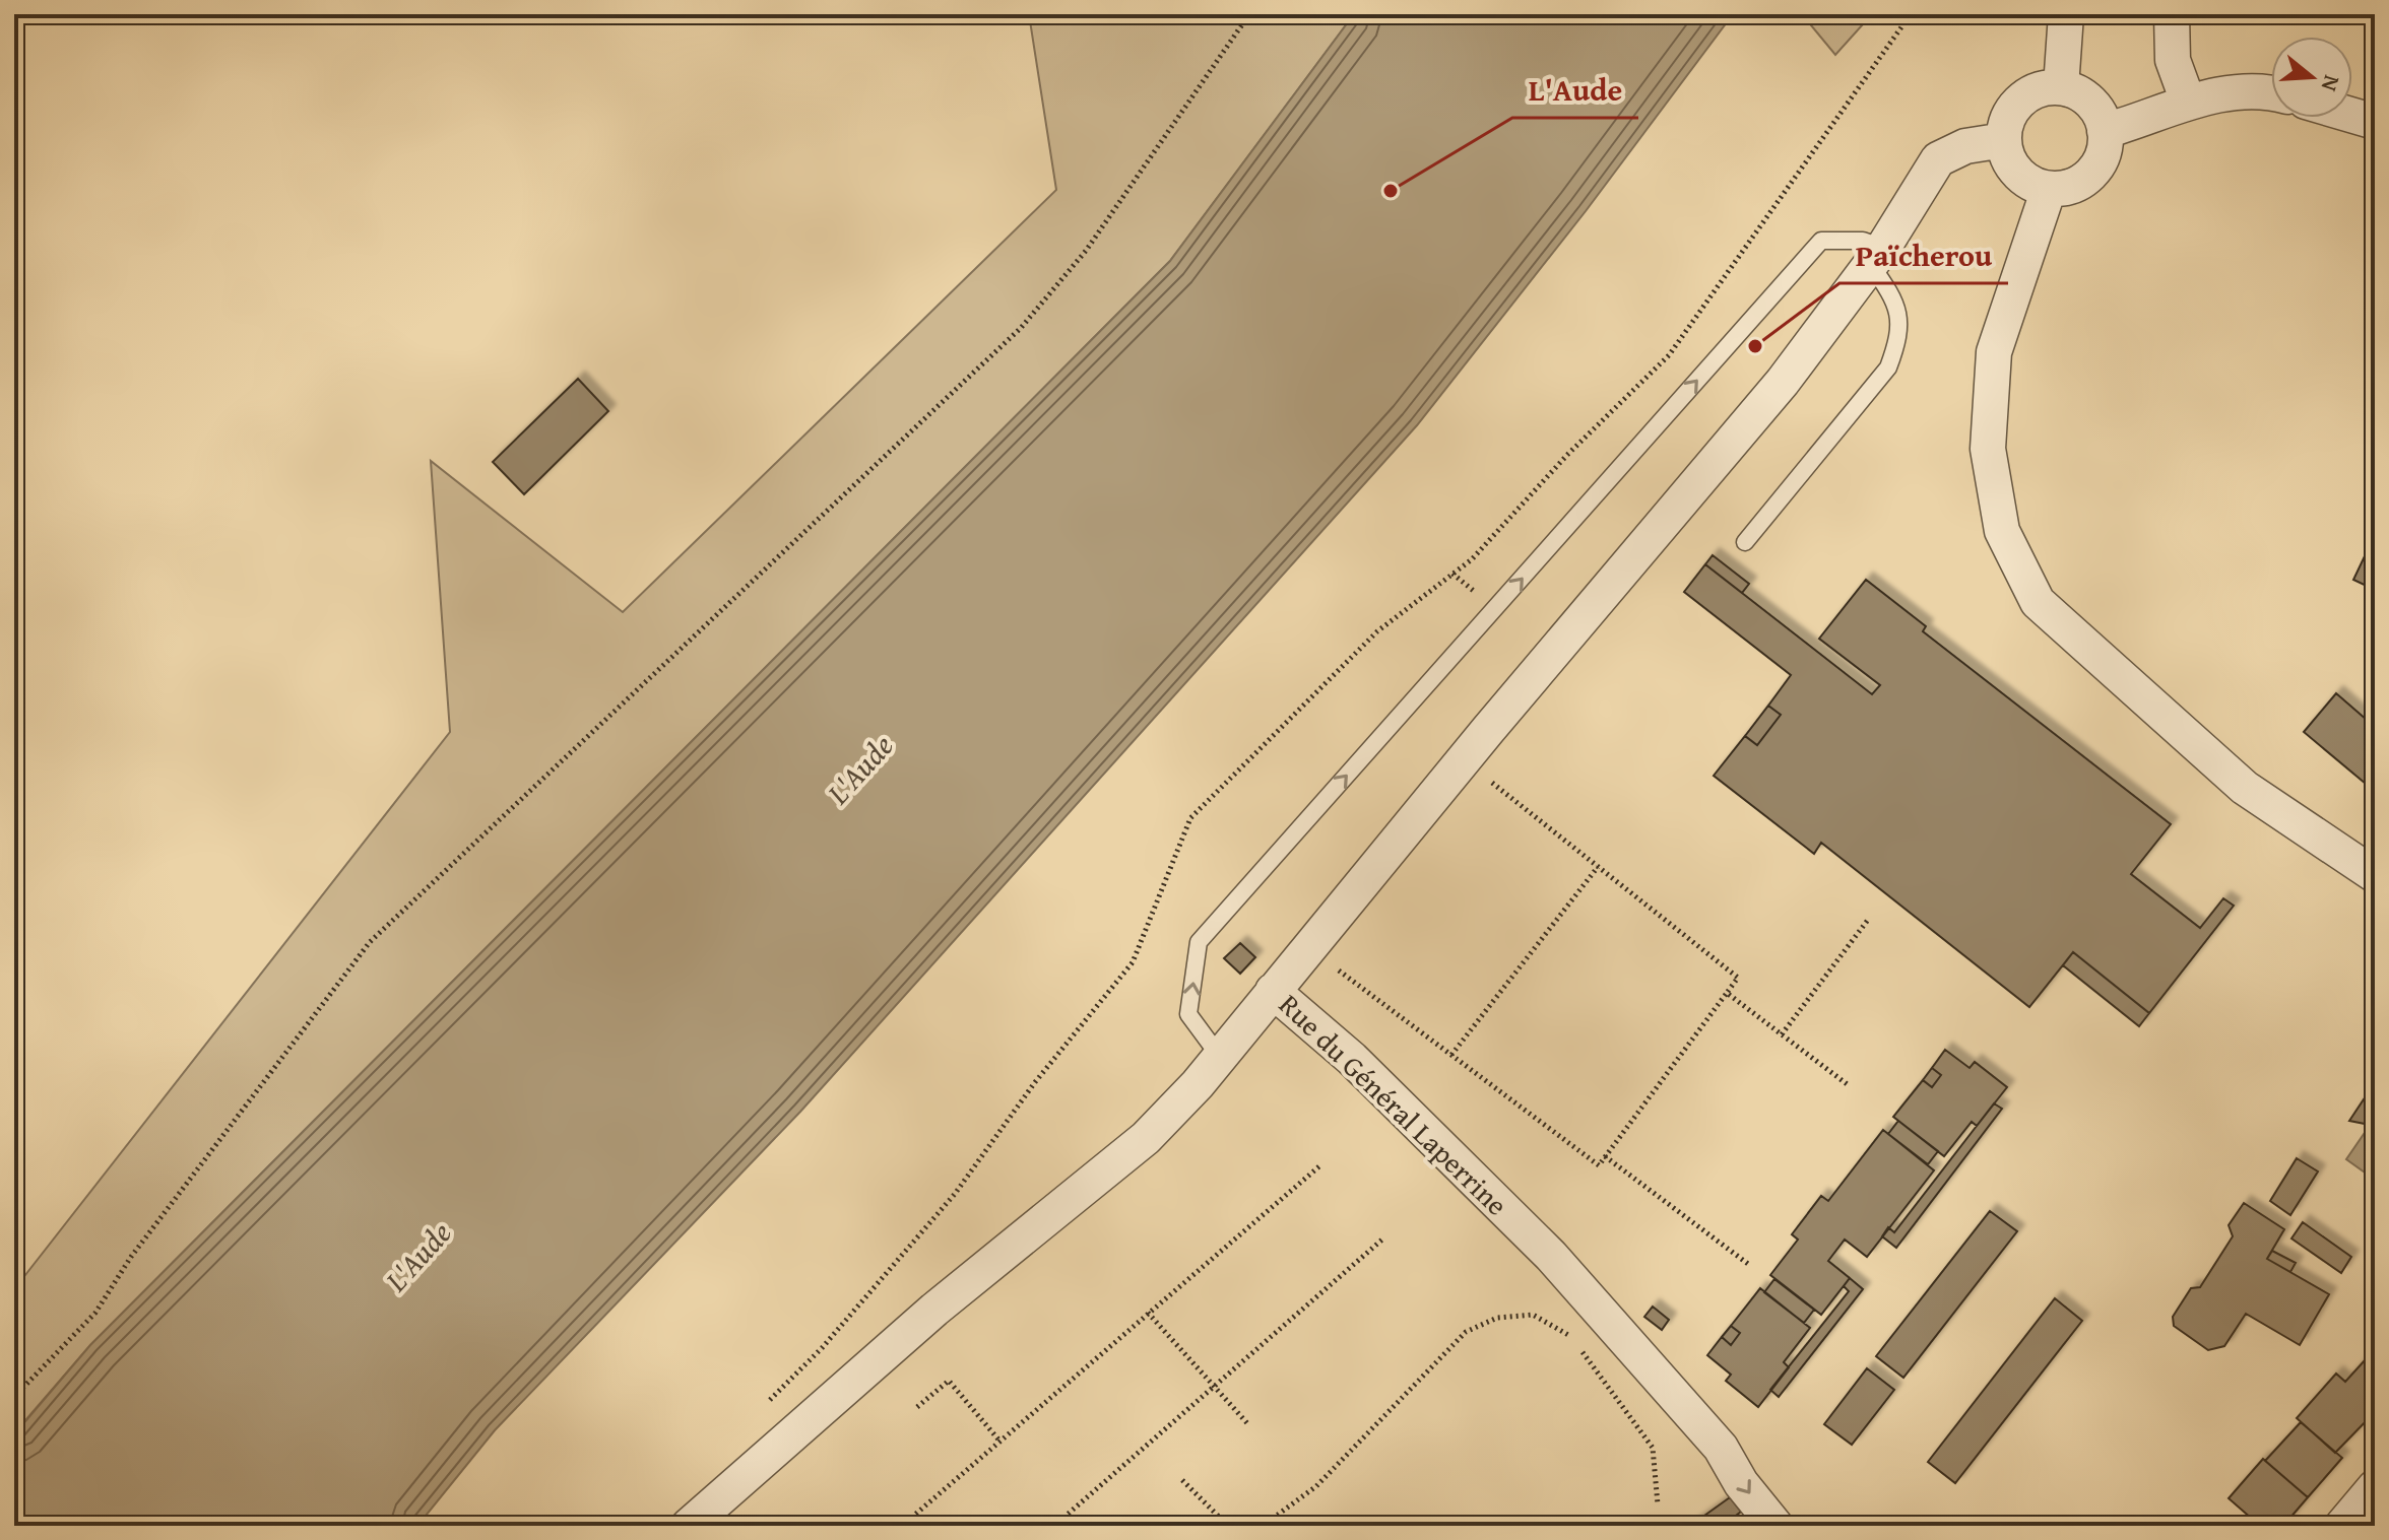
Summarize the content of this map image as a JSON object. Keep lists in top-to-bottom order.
{
  "streets": {
    "street": ["Rue du Général Laperrine"]
  },
  "one_way": ["Rue du Général Laperrine"],
  "water": ["L'Aude"],
  "places": ["L'Aude", "Païcherou"],
  "north": "right"
}
